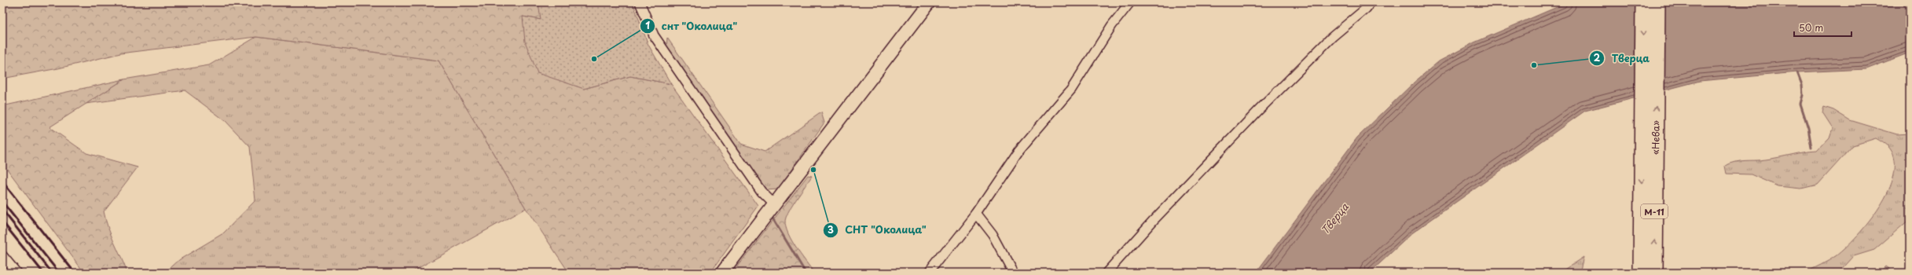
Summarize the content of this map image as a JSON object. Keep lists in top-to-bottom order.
{
  "streets": {
    "highway": ["«Нева»", "М-11"]
  },
  "water": ["Тверца"],
  "places": ["снт \"Околица\"", "Тверца", "СНТ \"Околица\""],
  "scale_bar": "50 m"
}
